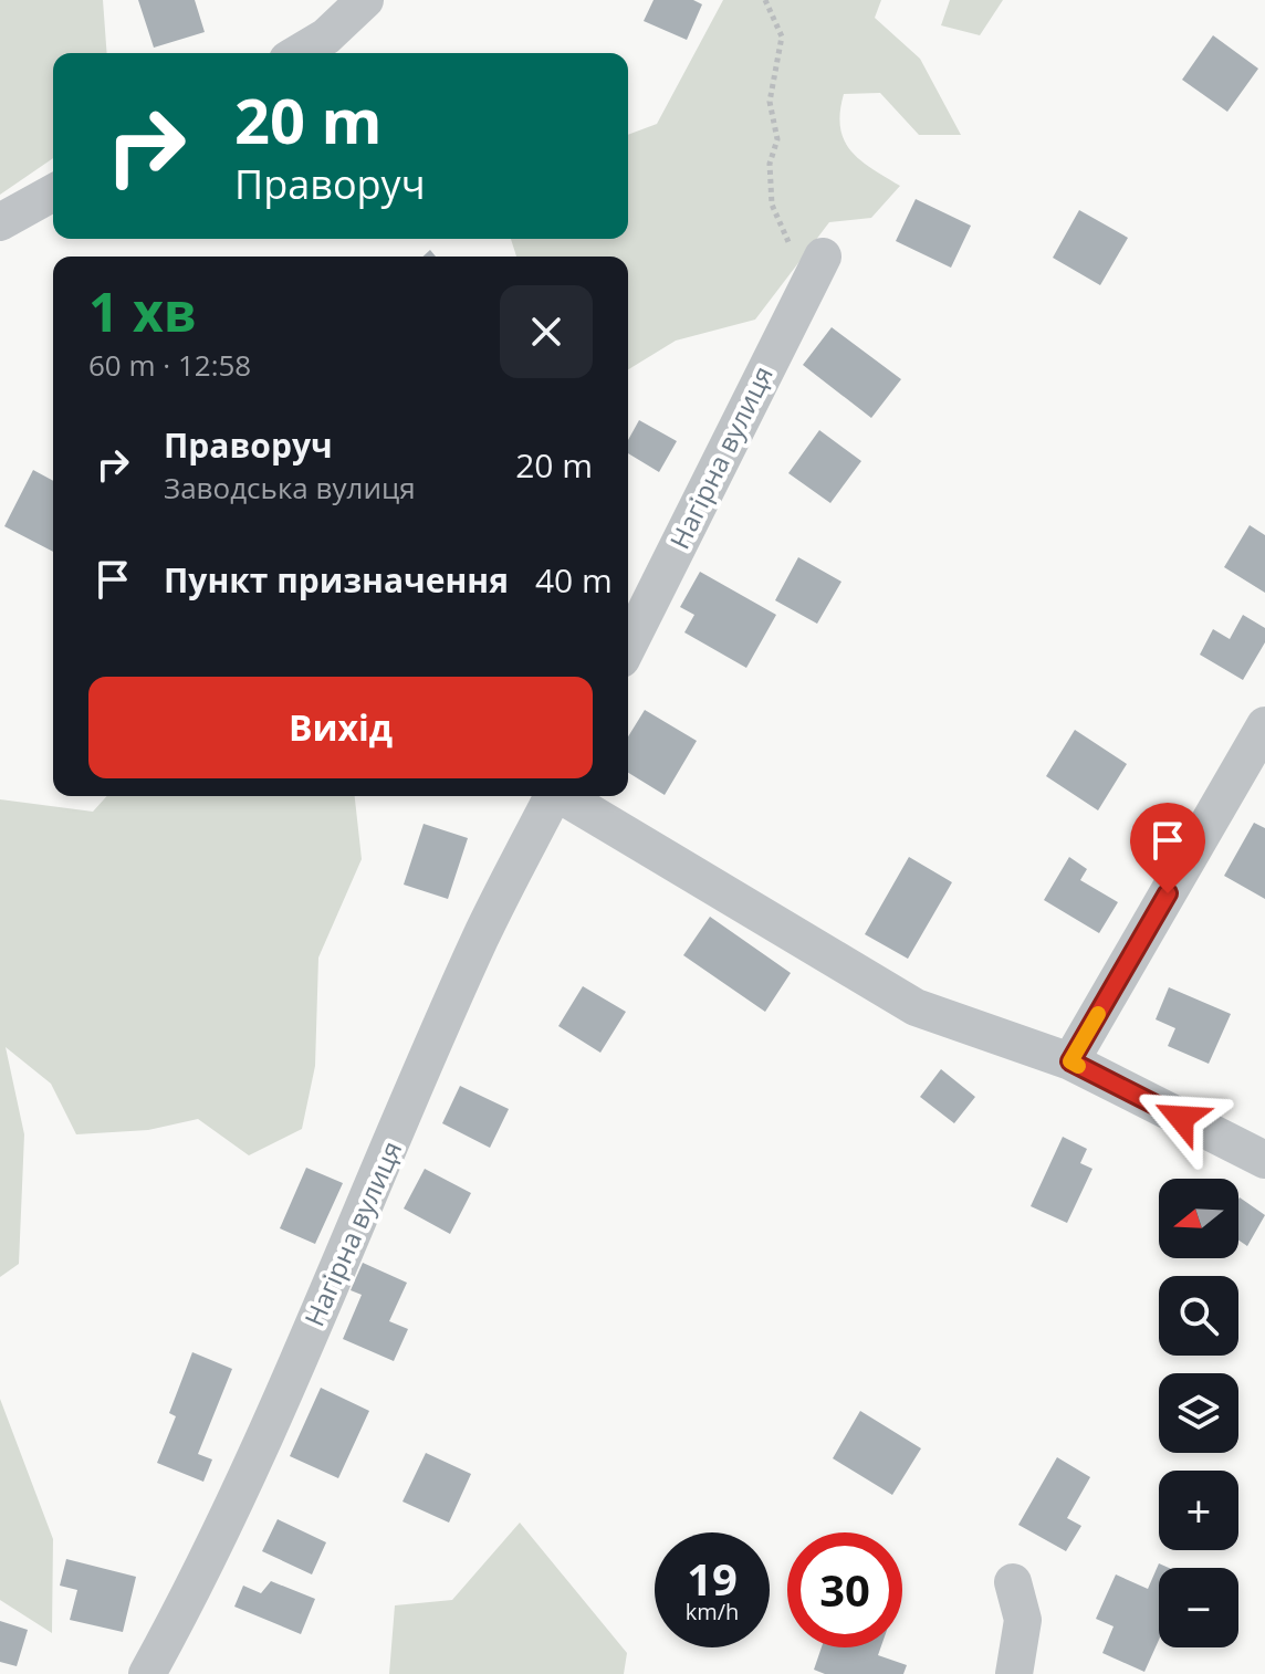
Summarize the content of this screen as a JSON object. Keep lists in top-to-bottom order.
{
  "streets": {
    "street": ["Нагірна вулиця"]
  },
  "north": "left",
  "page": {
    "turn": ["20 m", "Праворуч"],
    "heading": ["1 хв", "60 m · 12:58"],
    "list": [
      {
        "name": "Праворуч",
        "note": "Заводська вулиця",
        "value": "20 m"
      },
      {
        "name": "Пункт призначення",
        "value": "40 m"
      }
    ],
    "buttons": "Вихід",
    "map_buttons": ["+", "−"],
    "speed": "19 km/h",
    "limit": "30"
  }
}
